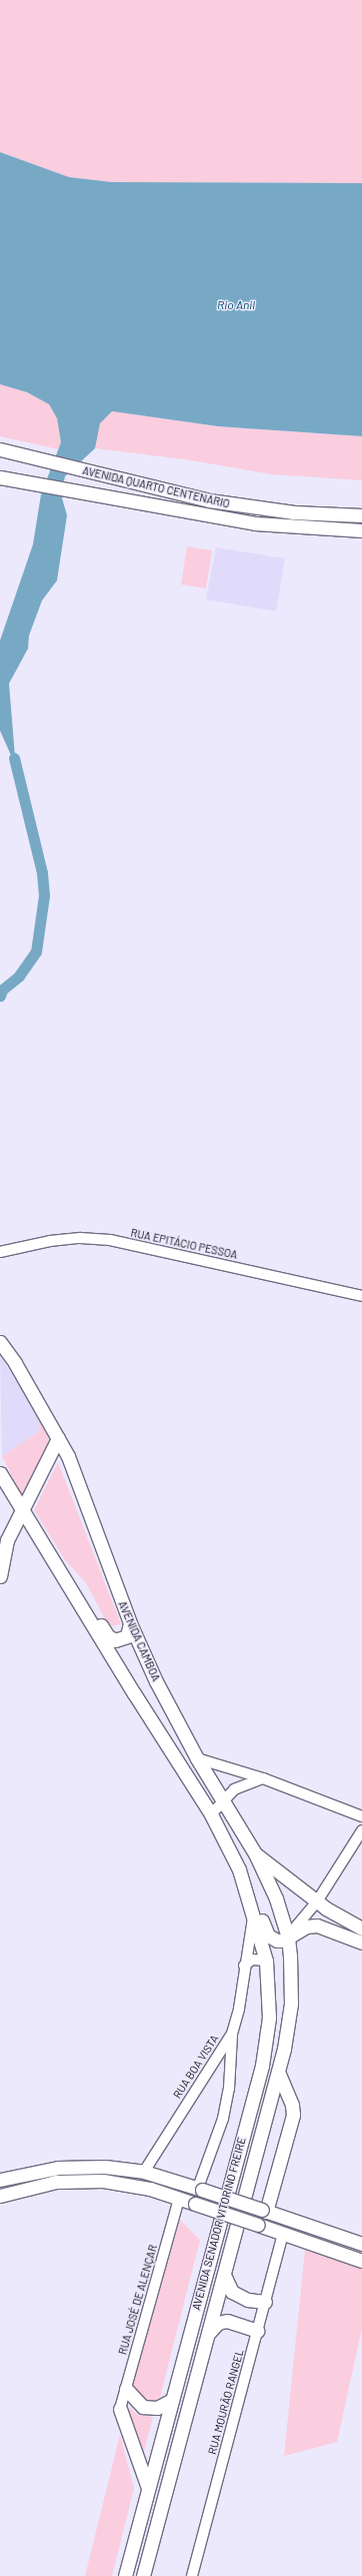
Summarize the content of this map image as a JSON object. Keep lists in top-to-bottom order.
{
  "streets": {
    "main road": ["AVENIDA QUARTO CENTENÁRIO", "AVENIDA CAMBOA", "AVENIDA SENADOR VITORINO FREIRE"],
    "street": [
      "RUA EPITÁCIO PESSOA",
      "RUA BOA VISTA",
      "RUA JOSÉ DE ALENÇAR",
      "RUA MOURÃO RANGEL"
    ]
  },
  "crossings": [
    ["AVENIDA CAMBOA", "AVENIDA SENADOR VITORINO FREIRE"],
    ["RUA BOA VISTA", "AVENIDA SENADOR VITORINO FREIRE"]
  ],
  "water": ["Rio Anil"]
}
